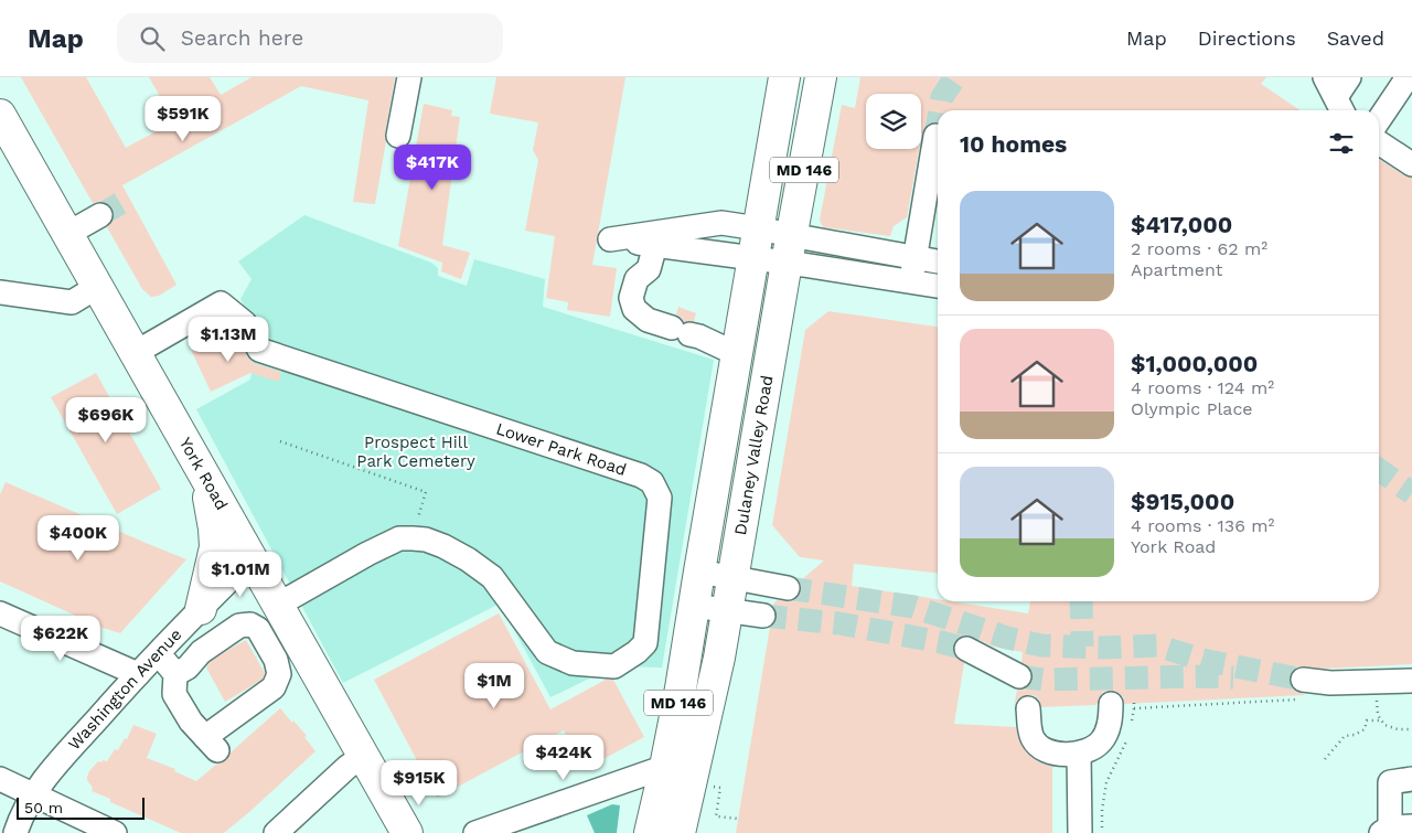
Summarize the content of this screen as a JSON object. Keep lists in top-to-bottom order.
{
  "streets": {
    "main road": ["MD 146", "Dulaney Valley Road", "York Road"],
    "street": ["Lower Park Road", "Washington Avenue"]
  },
  "crossings": [
    ["Lower Park Road", "York Road"],
    ["York Road", "Washington Avenue"]
  ],
  "parks": ["Prospect Hill Park Cemetery"],
  "scale_bar": "50 m",
  "page": {
    "header": "Map",
    "search": "Search here",
    "nav": ["Map", "Directions", "Saved"],
    "price": [
      "$591K",
      "$417K",
      "$1.13M",
      "$696K",
      "$400K",
      "$1.01M",
      "$622K",
      "$1M",
      "$424K",
      "$915K"
    ],
    "heading": "10 homes",
    "list": [
      {
        "name": "$417,000",
        "note": "2 rooms · 62 m² · Apartment"
      },
      {
        "name": "$1,000,000",
        "note": "4 rooms · 124 m² · Olympic Place"
      },
      {
        "name": "$915,000",
        "note": "4 rooms · 136 m² · York Road"
      }
    ],
    "scale": "50 m"
  }
}
